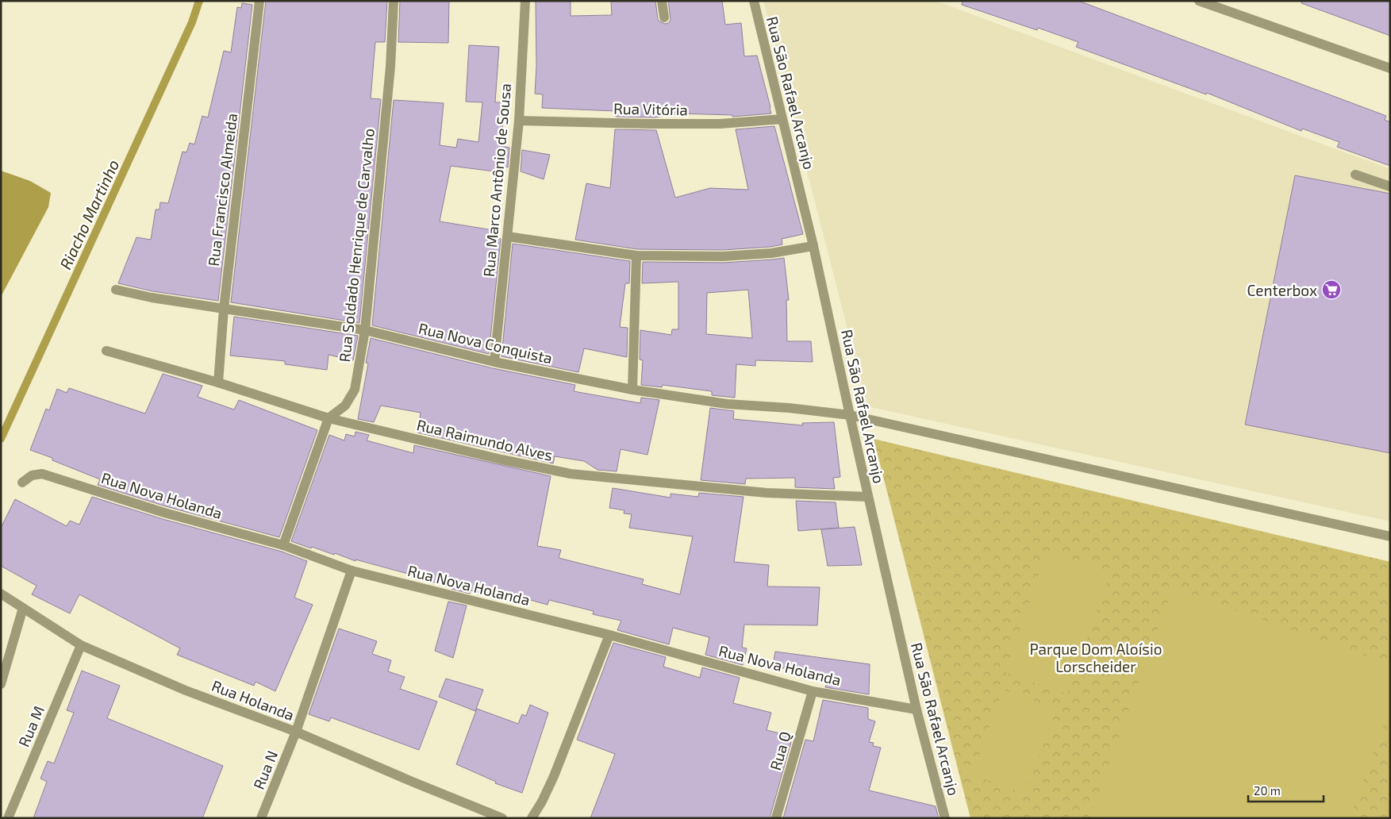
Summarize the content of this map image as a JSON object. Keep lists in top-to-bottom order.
{
  "streets": {
    "street": [
      "Rua São Rafael Arcanjo",
      "Rua Vitória",
      "Rua Marco Antônio de Sousa",
      "Rua Francisco Almeida",
      "Rua Soldado Henrique de Carvalho",
      "Rua Nova Conquista",
      "Rua Raimundo Alves",
      "Rua Nova Holanda",
      "Rua Holanda",
      "Rua M",
      "Rua Q",
      "Rua N"
    ]
  },
  "crossings": [
    ["Rua São Rafael Arcanjo", "Rua Vitória"],
    ["Rua São Rafael Arcanjo", "Rua Nova Conquista"],
    ["Rua São Rafael Arcanjo", "Rua Raimundo Alves"],
    ["Rua São Rafael Arcanjo", "Rua Nova Holanda"],
    ["Rua Vitória", "Rua Marco Antônio de Sousa"],
    ["Rua Marco Antônio de Sousa", "Rua Nova Conquista"],
    ["Rua Francisco Almeida", "Rua Nova Conquista"],
    ["Rua Francisco Almeida", "Rua Raimundo Alves"],
    ["Rua Soldado Henrique de Carvalho", "Rua Nova Conquista"],
    ["Rua Soldado Henrique de Carvalho", "Rua Raimundo Alves"],
    ["Rua Nova Holanda", "Rua Q"],
    ["Rua Holanda", "Rua M"],
    ["Rua Holanda", "Rua N"]
  ],
  "water": ["Riacho Martinho"],
  "parks": ["Parque Dom Aloísio Lorscheider"],
  "places": {
    "supermarket": ["Centerbox"]
  },
  "scale_bar": "20 m"
}
